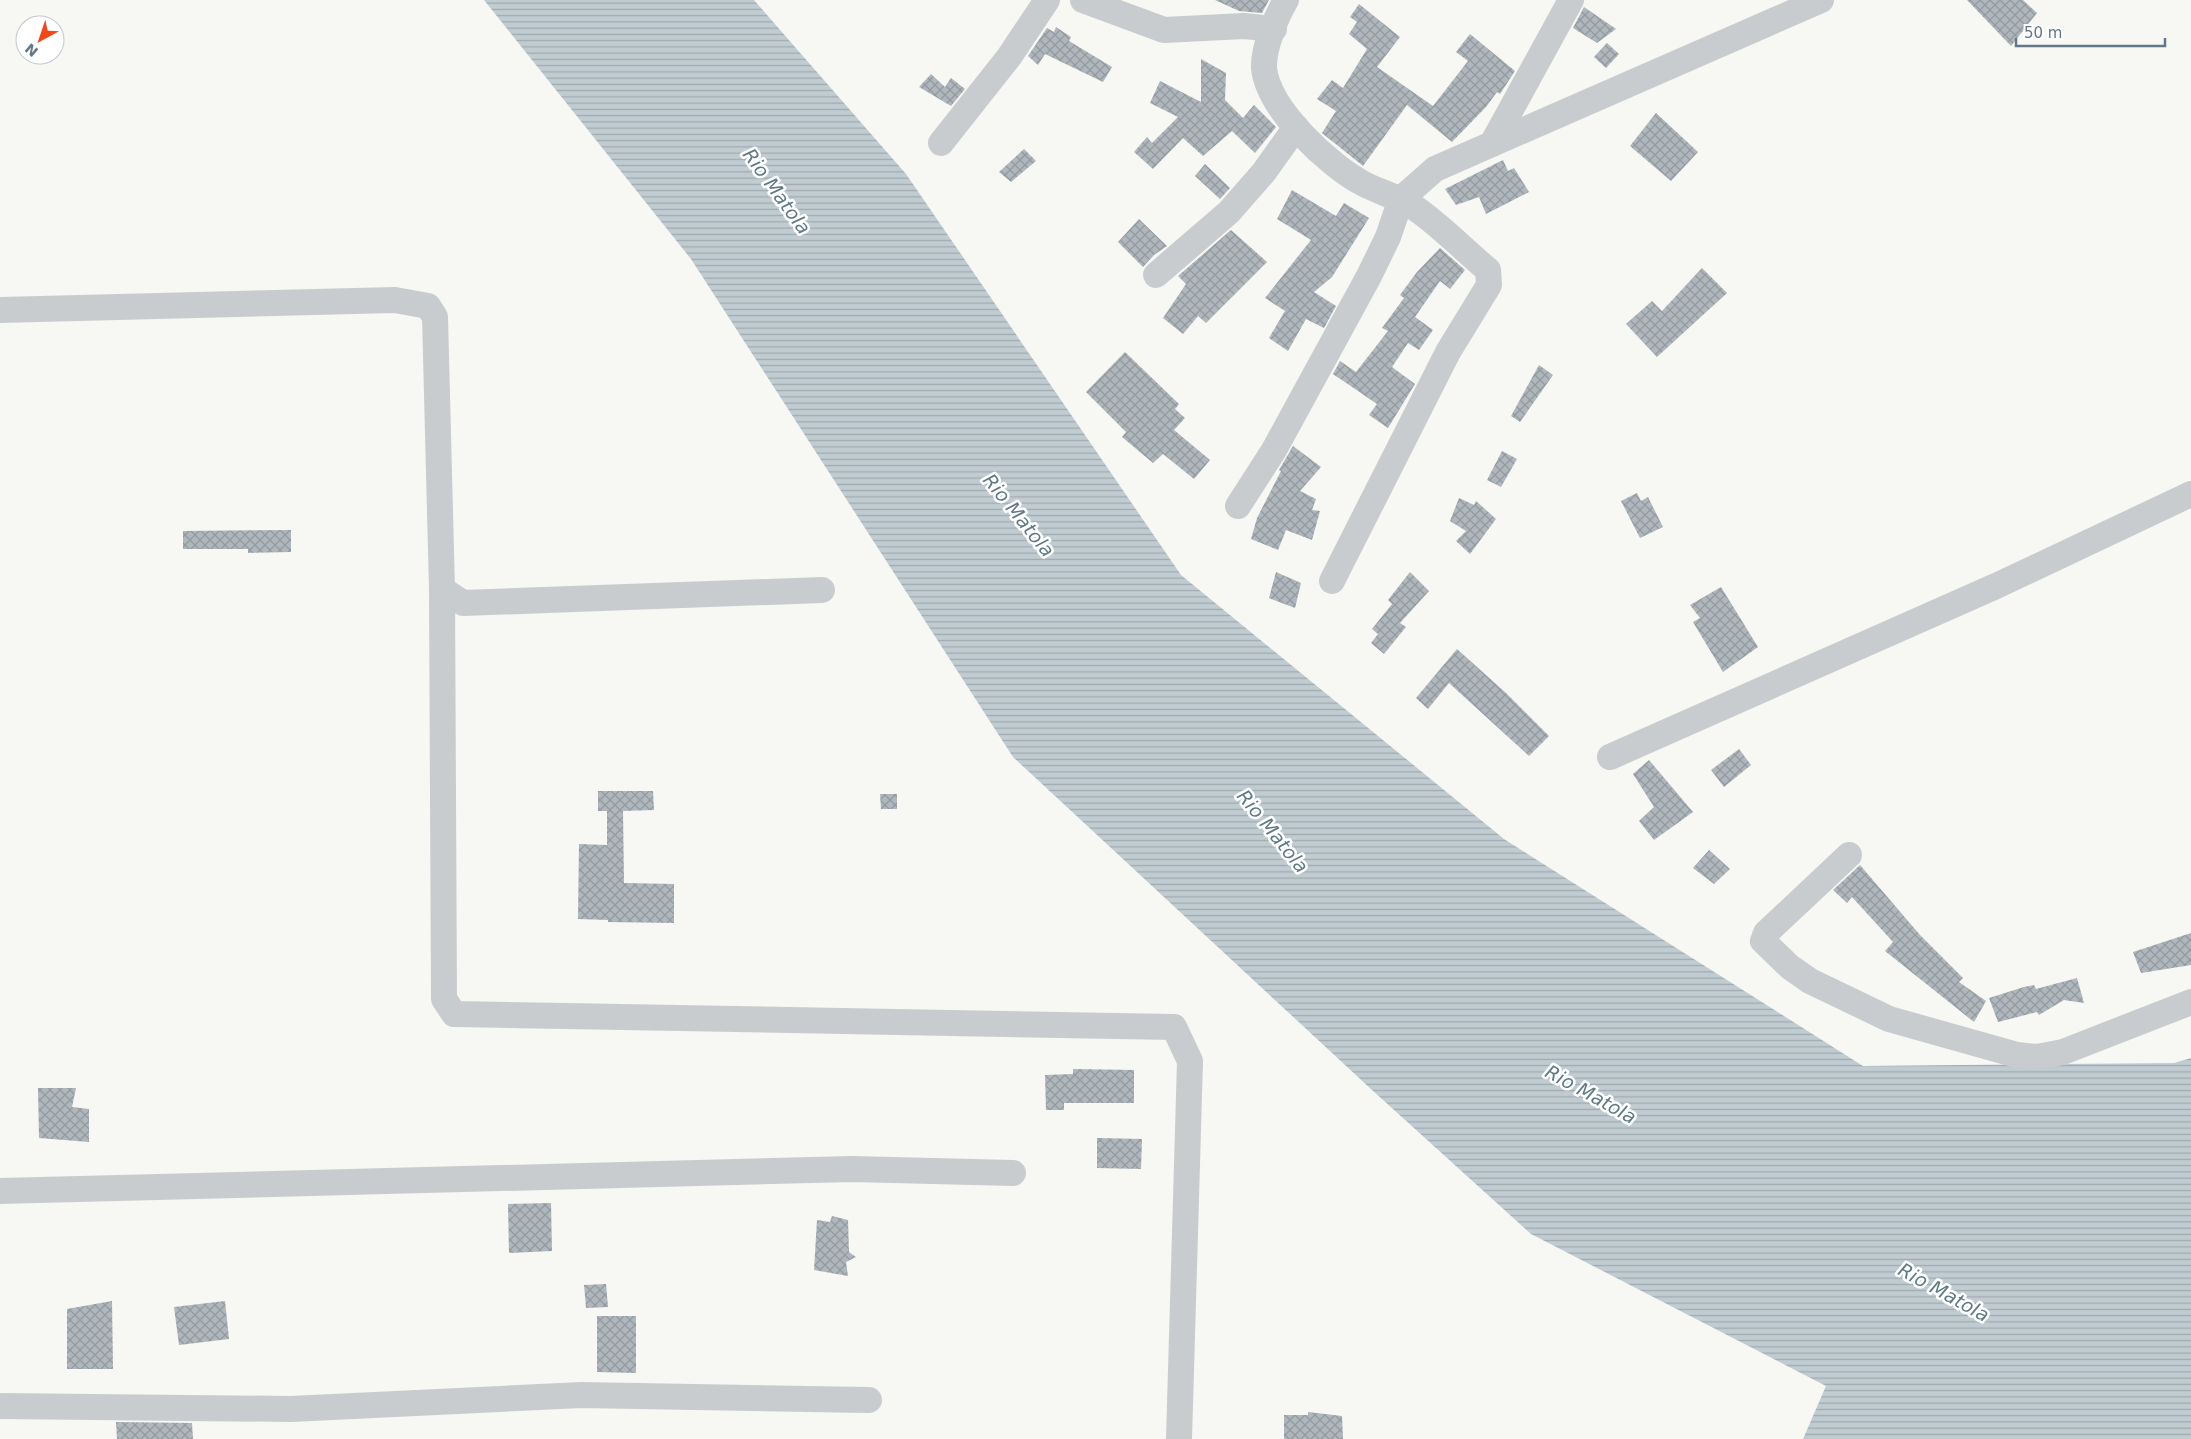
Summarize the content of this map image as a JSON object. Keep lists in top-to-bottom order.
{
  "water": ["Rio Matola"],
  "scale_bar": "50 m",
  "north": "bottom left"
}
